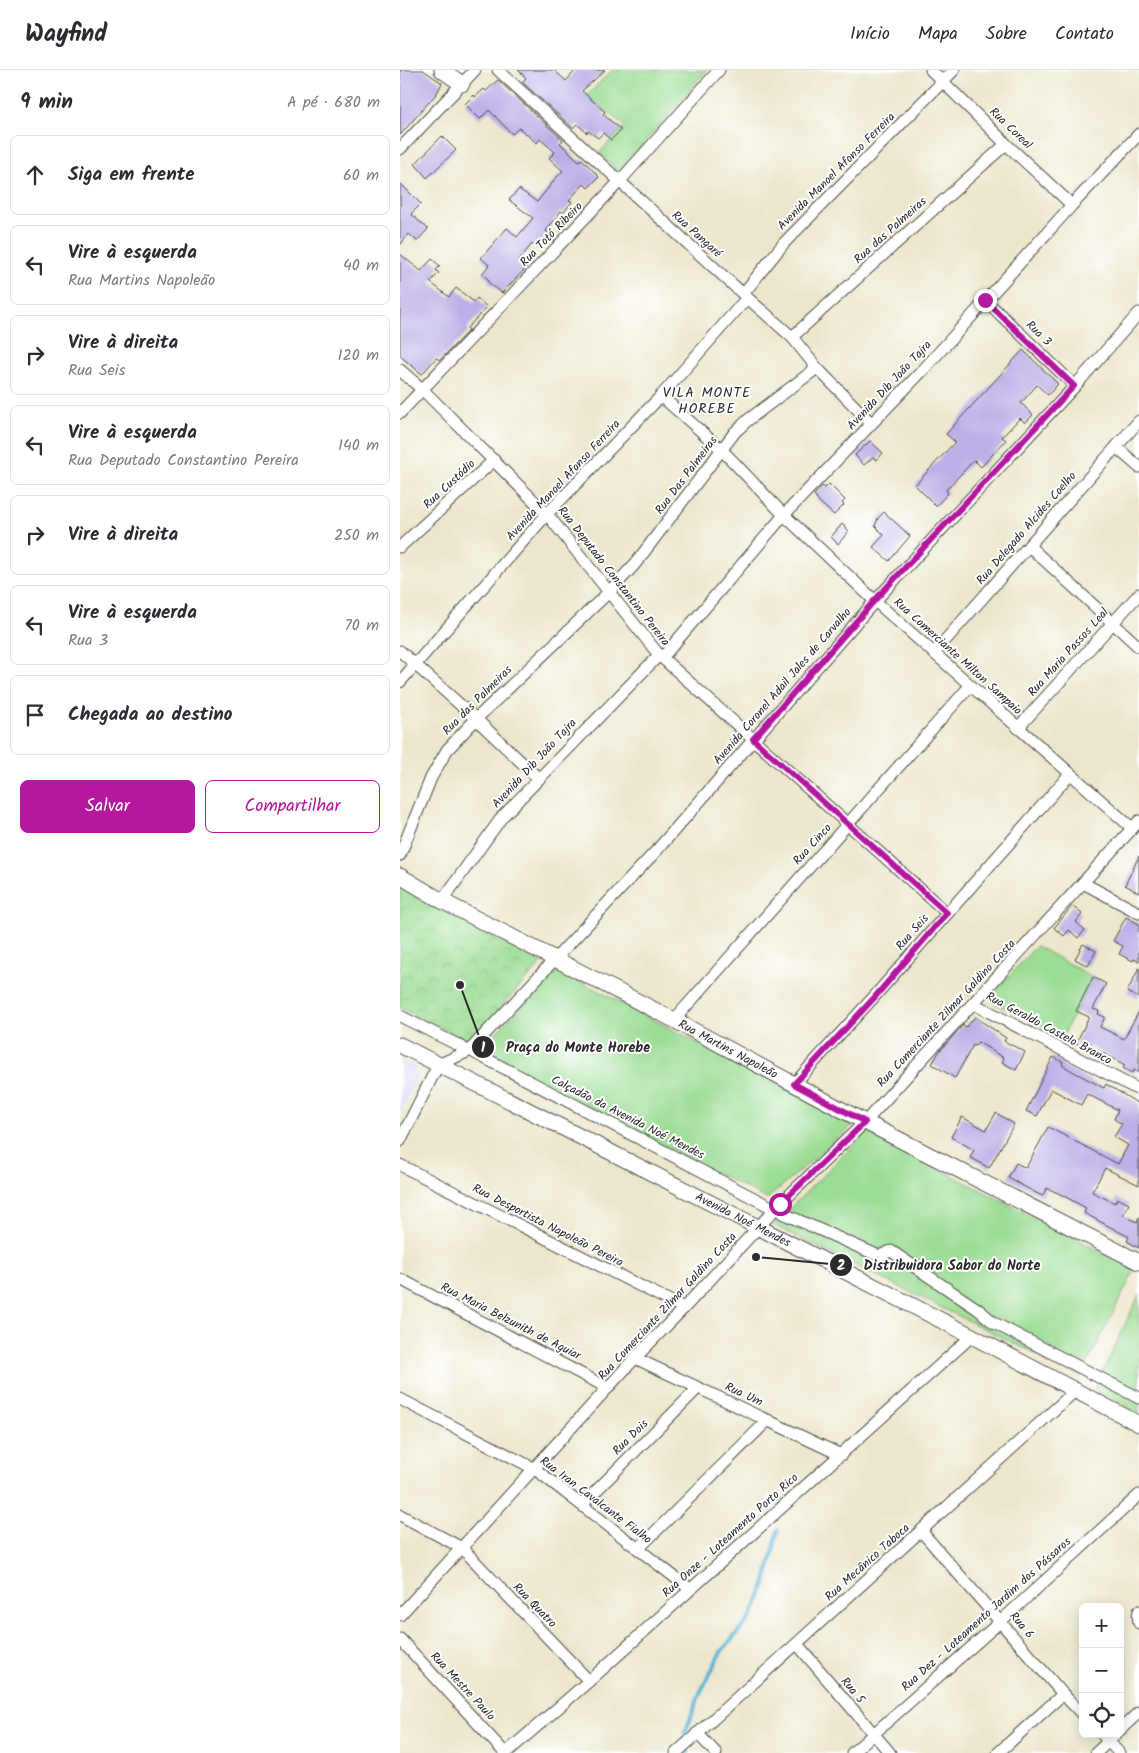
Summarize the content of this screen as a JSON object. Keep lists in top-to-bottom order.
{
  "streets": {
    "main road": ["Rua Martins Napoleão", "Avenida Noé Mendes"],
    "street": [
      "Rua Coreal",
      "Avenida Manoel Afonso Ferreira",
      "Rua das Palmeiras",
      "Rua Totó Ribeiro",
      "Rua Pangaré",
      "Rua 3",
      "Avenida Dib João Tajra",
      "Rua Das Palmeiras",
      "Rua Custódio",
      "Rua Delegado Alcides Coelho",
      "Rua Deputado Constantino Pereira",
      "Rua Maria Passos Leal",
      "Rua Comerciante Milton Sampaio",
      "Avenida Coronel Adail Jales de Carvalho",
      "Rua Cinco",
      "Rua Seis",
      "Rua Comerciante Zilmar Galdino Costa",
      "Rua Geraldo Castelo Branco",
      "Calçadão da Avenida Noé Mendes",
      "Rua Desportista Napoleão Pereira",
      "Rua Maria Belzunith de Aguiar",
      "Rua Um",
      "Rua Dois",
      "Rua Iran Cavalcante Fialho",
      "Rua Onze - Loteamento Porto Rico",
      "Rua Mecânico Taboca",
      "Rua Quatro",
      "Rua Dez - Loteamento Jardim dos Pássaros",
      "Rua 6",
      "Rua Mestre Paulo",
      "Rua 5"
    ]
  },
  "crossings": [
    ["Rua Coreal", "Avenida Manoel Afonso Ferreira"],
    ["Rua Coreal", "Rua das Palmeiras"],
    ["Rua Coreal", "Avenida Dib João Tajra"],
    ["Avenida Manoel Afonso Ferreira", "Rua Pangaré"],
    ["Avenida Manoel Afonso Ferreira", "Rua Deputado Constantino Pereira"],
    ["Avenida Manoel Afonso Ferreira", "Rua Comerciante Milton Sampaio"],
    ["Rua das Palmeiras", "Rua Pangaré"],
    ["Rua das Palmeiras", "Rua Das Palmeiras"],
    ["Rua das Palmeiras", "Rua Deputado Constantino Pereira"],
    ["Rua Totó Ribeiro", "Rua Pangaré"],
    ["Rua Totó Ribeiro", "Rua Deputado Constantino Pereira"],
    ["Rua Pangaré", "Avenida Dib João Tajra"],
    ["Rua Pangaré", "Rua Das Palmeiras"],
    ["Rua 3", "Avenida Dib João Tajra"],
    ["Rua 3", "Avenida Coronel Adail Jales de Carvalho"],
    ["Avenida Dib João Tajra", "Rua Deputado Constantino Pereira"],
    ["Avenida Dib João Tajra", "Rua Comerciante Milton Sampaio"],
    ["Avenida Dib João Tajra", "Rua Martins Napoleão"],
    ["Rua Das Palmeiras", "Rua Deputado Constantino Pereira"],
    ["Rua Das Palmeiras", "Rua Comerciante Milton Sampaio"],
    ["Rua Custódio", "Rua Deputado Constantino Pereira"],
    ["Rua Delegado Alcides Coelho", "Rua Comerciante Milton Sampaio"],
    ["Rua Deputado Constantino Pereira", "Avenida Coronel Adail Jales de Carvalho"],
    ["Rua Deputado Constantino Pereira", "Rua Cinco"],
    ["Rua Deputado Constantino Pereira", "Rua Seis"],
    ["Rua Maria Passos Leal", "Rua Comerciante Milton Sampaio"],
    ["Rua Comerciante Milton Sampaio", "Avenida Coronel Adail Jales de Carvalho"],
    ["Rua Comerciante Milton Sampaio", "Rua Cinco"],
    ["Rua Comerciante Milton Sampaio", "Rua Seis"],
    ["Rua Comerciante Milton Sampaio", "Rua Comerciante Zilmar Galdino Costa"],
    ["Avenida Coronel Adail Jales de Carvalho", "Rua Martins Napoleão"],
    ["Avenida Coronel Adail Jales de Carvalho", "Avenida Noé Mendes"],
    ["Rua Cinco", "Rua Martins Napoleão"],
    ["Rua Seis", "Rua Martins Napoleão"],
    ["Rua Comerciante Zilmar Galdino Costa", "Rua Geraldo Castelo Branco"],
    ["Rua Comerciante Zilmar Galdino Costa", "Rua Martins Napoleão"],
    ["Rua Comerciante Zilmar Galdino Costa", "Avenida Noé Mendes"],
    ["Rua Comerciante Zilmar Galdino Costa", "Rua Desportista Napoleão Pereira"],
    ["Rua Comerciante Zilmar Galdino Costa", "Rua Maria Belzunith de Aguiar"],
    ["Rua Comerciante Zilmar Galdino Costa", "Rua Um"],
    ["Rua Comerciante Zilmar Galdino Costa", "Rua Iran Cavalcante Fialho"],
    ["Rua Comerciante Zilmar Galdino Costa", "Rua Quatro"],
    ["Avenida Noé Mendes", "Rua Onze - Loteamento Porto Rico"],
    ["Avenida Noé Mendes", "Rua Mecânico Taboca"],
    ["Rua Um", "Rua Dois"],
    ["Rua Um", "Rua Onze - Loteamento Porto Rico"],
    ["Rua Dois", "Rua Iran Cavalcante Fialho"],
    ["Rua Iran Cavalcante Fialho", "Rua Onze - Loteamento Porto Rico"],
    ["Rua Onze - Loteamento Porto Rico", "Rua Quatro"],
    ["Rua Onze - Loteamento Porto Rico", "Rua Mestre Paulo"],
    ["Rua Mecânico Taboca", "Rua 6"],
    ["Rua Mecânico Taboca", "Rua 5"],
    ["Rua Dez - Loteamento Jardim dos Pássaros", "Rua 6"],
    ["Rua Dez - Loteamento Jardim dos Pássaros", "Rua 5"]
  ],
  "districts": ["VILA MONTE HOREBE"],
  "places": ["Praça do Monte Horebe", "Distribuidora Sabor do Norte"],
  "page": {
    "header": "Wayfind",
    "nav": [
      "Início",
      "Mapa",
      "Sobre",
      "Contato"
    ],
    "heading": ["9 min", "A pé · 680 m"],
    "list": [
      ["Siga em frente", "60 m"],
      ["Vire à esquerda", "Rua Martins Napoleão", "40 m"],
      ["Vire à direita", "Rua Seis", "120 m"],
      ["Vire à esquerda", "Rua Deputado Constantino Pereira", "140 m"],
      ["Vire à direita", "250 m"],
      ["Vire à esquerda", "Rua 3", "70 m"],
      "Chegada ao destino"
    ],
    "buttons": ["Salvar", "Compartilhar"],
    "map_buttons": ["+", "−"]
  }
}
